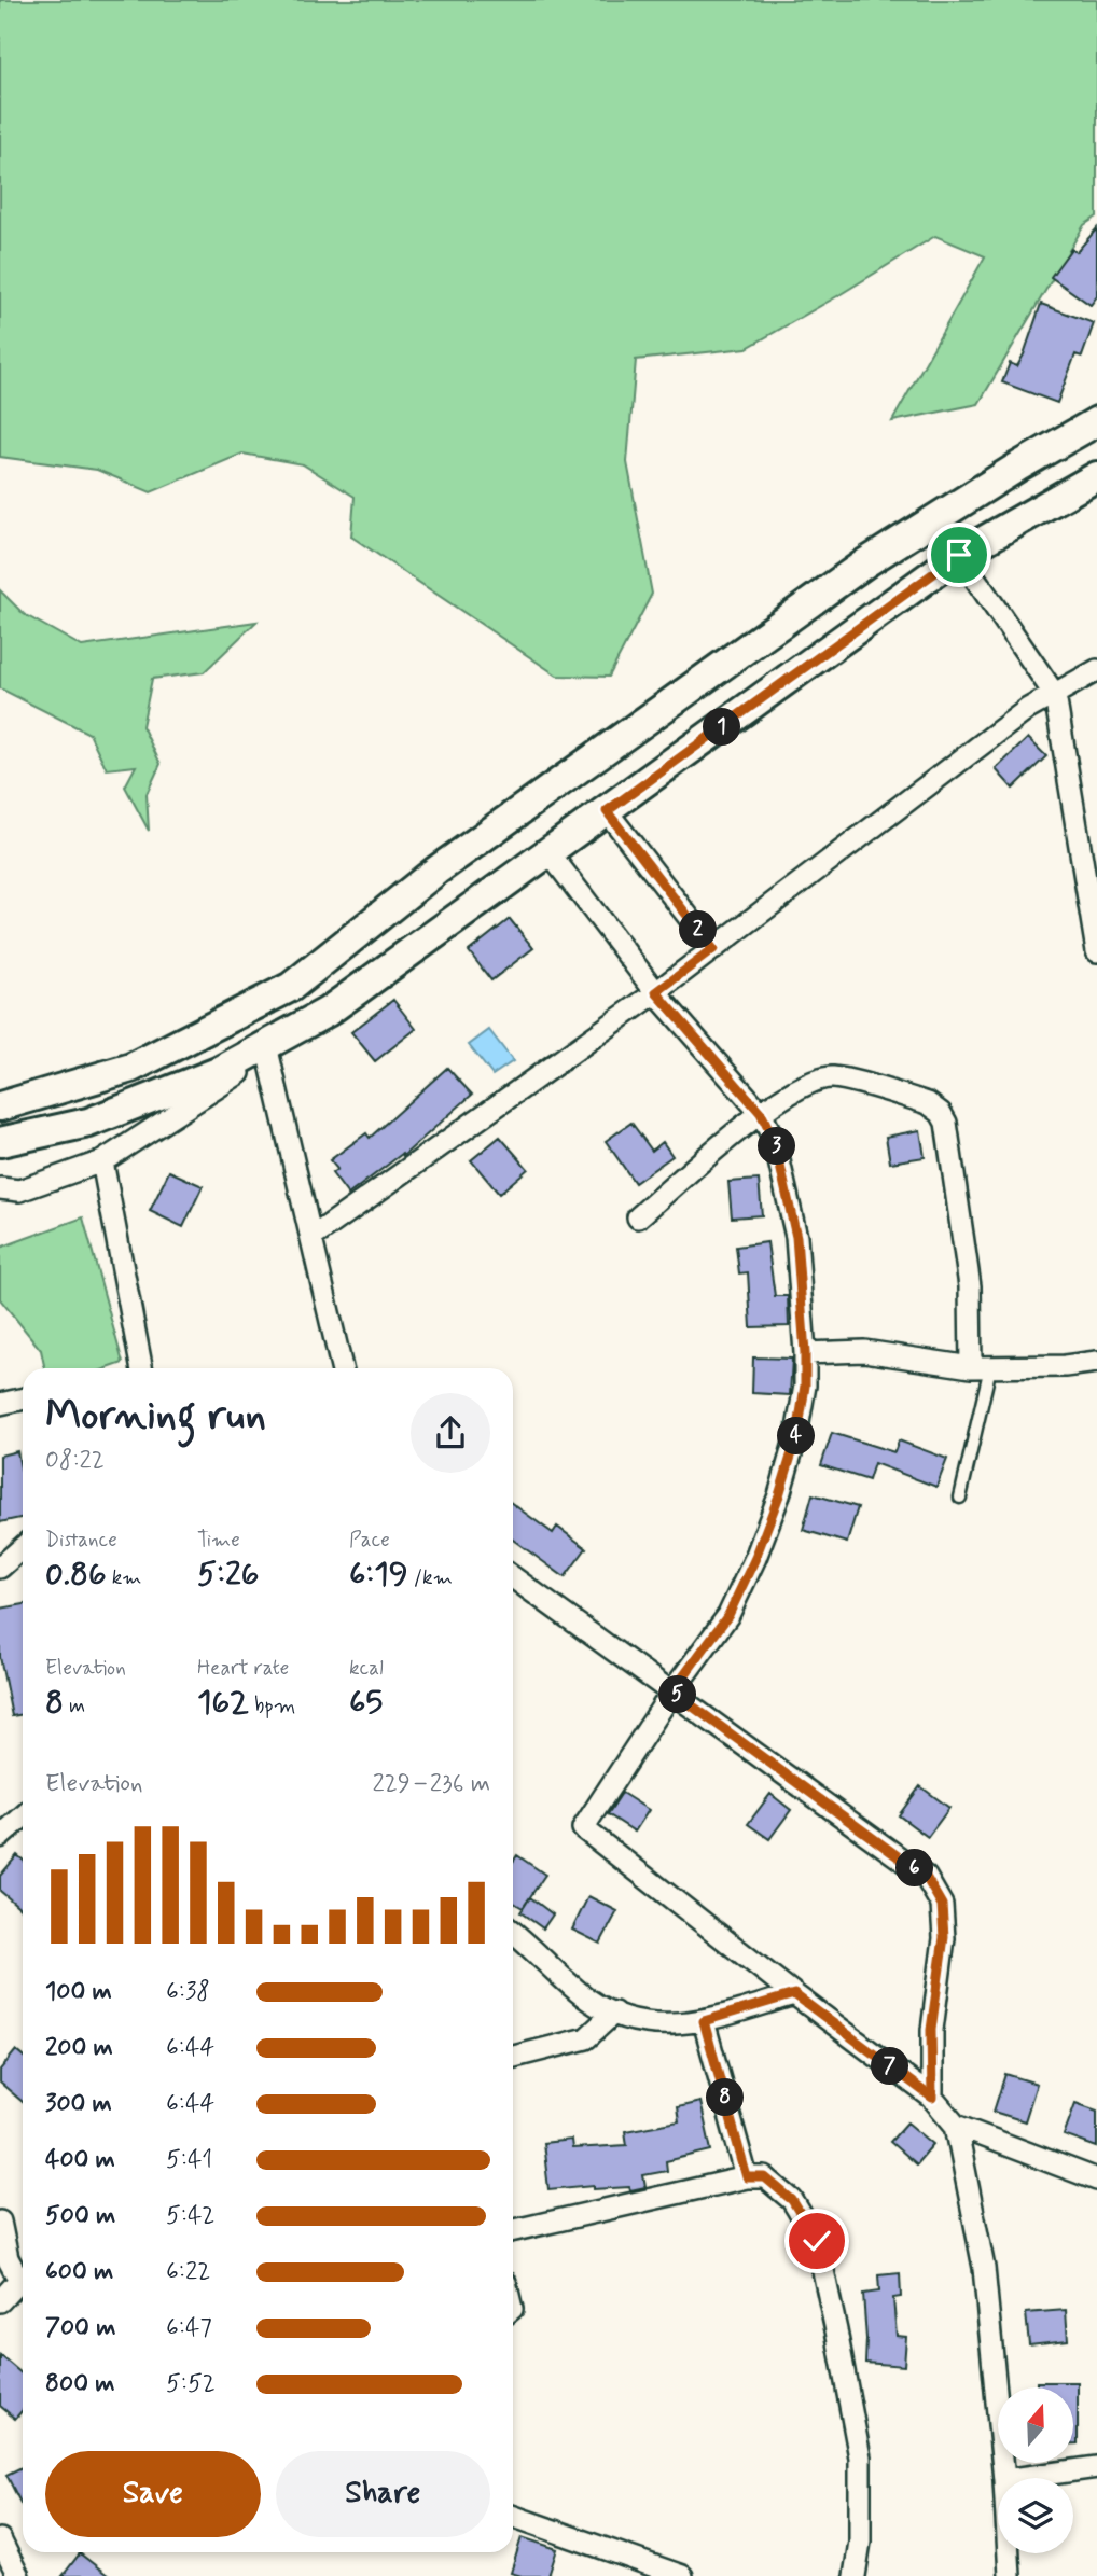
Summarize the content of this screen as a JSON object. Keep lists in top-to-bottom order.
{
  "north": "top",
  "page": {
    "pins": [
      "1",
      "2",
      "3",
      "4",
      "5",
      "6",
      "7",
      "8"
    ],
    "heading": ["Morning run", "08:22"],
    "stats": [
      ["Distance", "0.86 km"],
      ["Time", "5:26"],
      ["Pace", "6:19 /km"],
      ["Elevation", "8 m"],
      ["Heart rate", "162 bpm"],
      ["kcal", "65"]
    ],
    "chart": ["Elevation", "229–236 m"],
    "list": [
      {
        "name": "100 m",
        "note": "6:38"
      },
      {
        "name": "200 m",
        "note": "6:44"
      },
      {
        "name": "300 m",
        "note": "6:44"
      },
      {
        "name": "400 m",
        "note": "5:41"
      },
      {
        "name": "500 m",
        "note": "5:42"
      },
      {
        "name": "600 m",
        "note": "6:22"
      },
      {
        "name": "700 m",
        "note": "6:47"
      },
      {
        "name": "800 m",
        "note": "5:52"
      }
    ],
    "buttons": ["Save", "Share"]
  }
}
